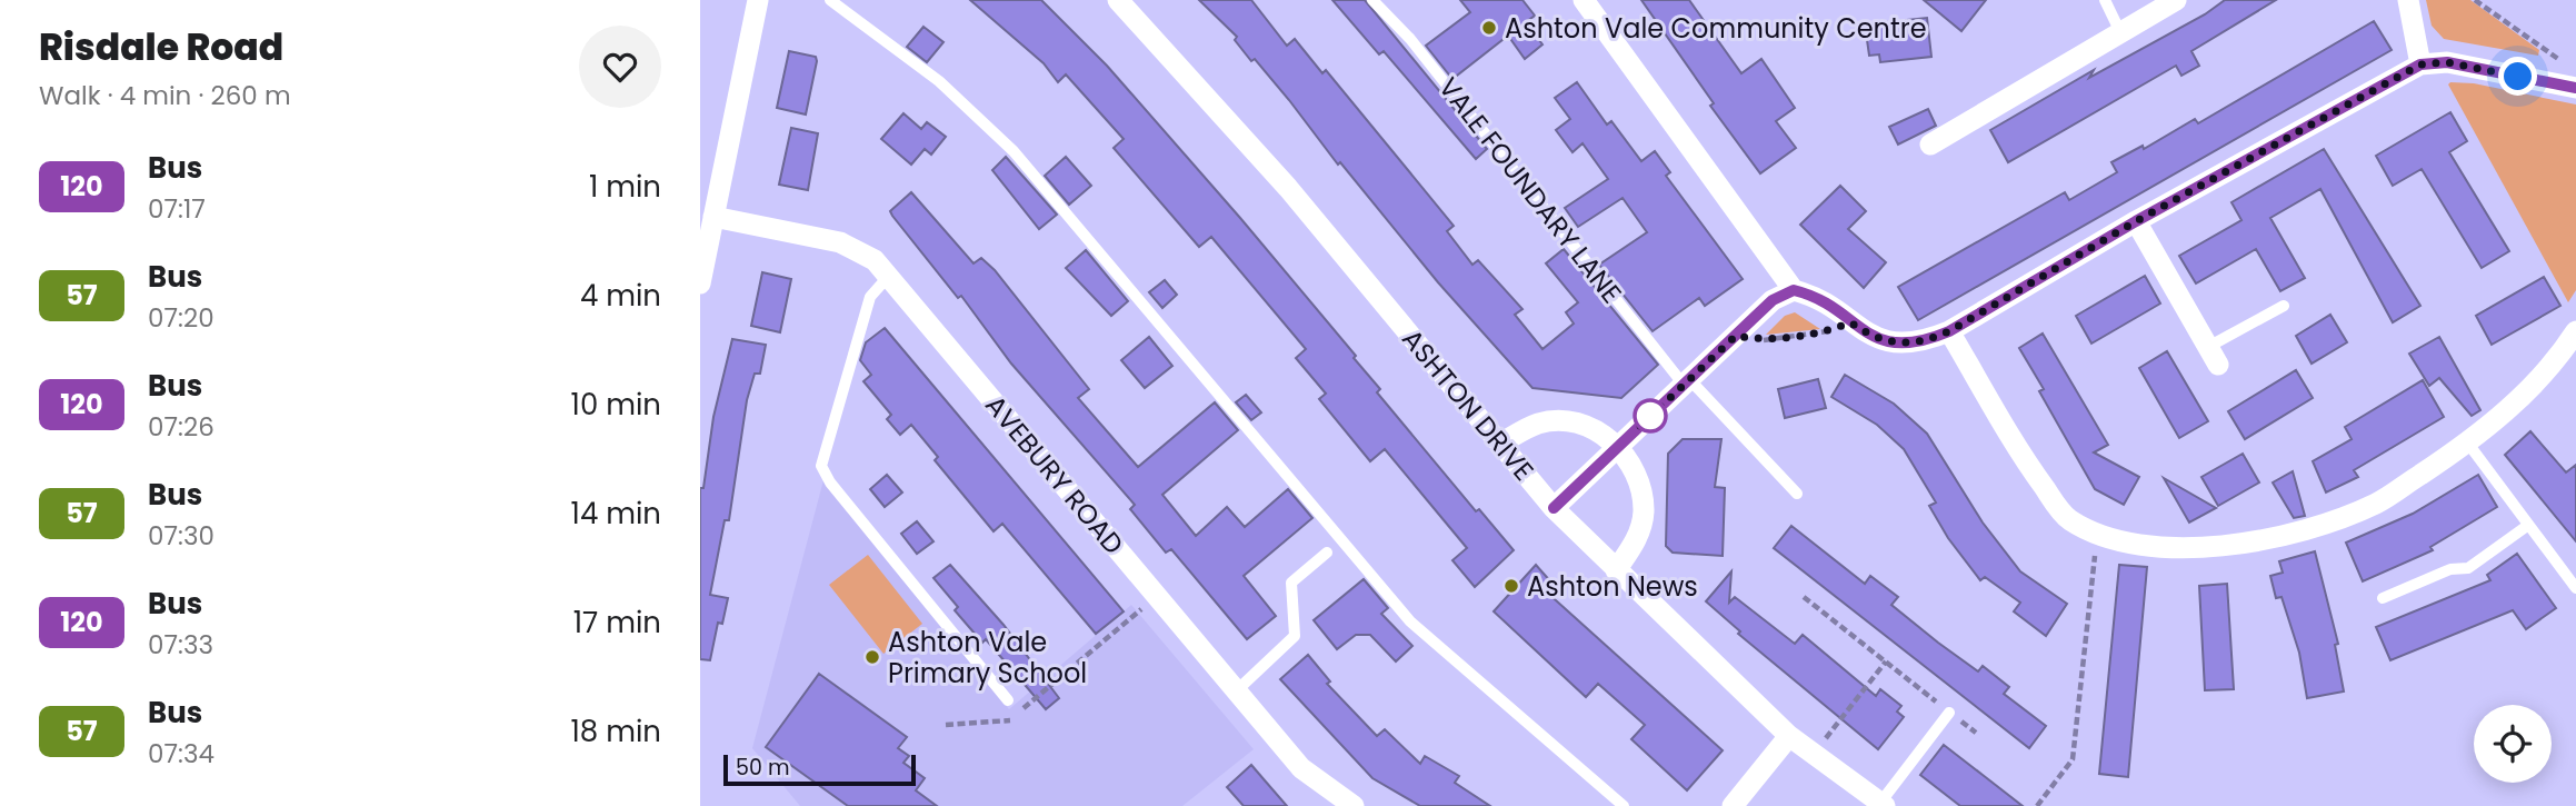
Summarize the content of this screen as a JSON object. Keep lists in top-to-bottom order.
{
  "streets": {
    "street": ["ASHTON DRIVE", "AVEBURY ROAD"],
    "lane": ["VALE FOUNDARY LANE"]
  },
  "places": ["Ashton Vale Community Centre", "Ashton News", "Ashton Vale Primary School"],
  "lines": ["bus line 120"],
  "scale_bar": "50 m",
  "page": {
    "heading": ["Risdale Road", "Walk · 4 min · 260 m"],
    "list": [
      {
        "mark": "120",
        "name": "Bus",
        "note": "07:17",
        "value": "1 min"
      },
      {
        "mark": "57",
        "name": "Bus",
        "note": "07:20",
        "value": "4 min"
      },
      {
        "mark": "120",
        "name": "Bus",
        "note": "07:26",
        "value": "10 min"
      },
      {
        "mark": "57",
        "name": "Bus",
        "note": "07:30",
        "value": "14 min"
      },
      {
        "mark": "120",
        "name": "Bus",
        "note": "07:33",
        "value": "17 min"
      },
      {
        "mark": "57",
        "name": "Bus",
        "note": "07:34",
        "value": "18 min"
      }
    ],
    "scale": "50 m"
  }
}
